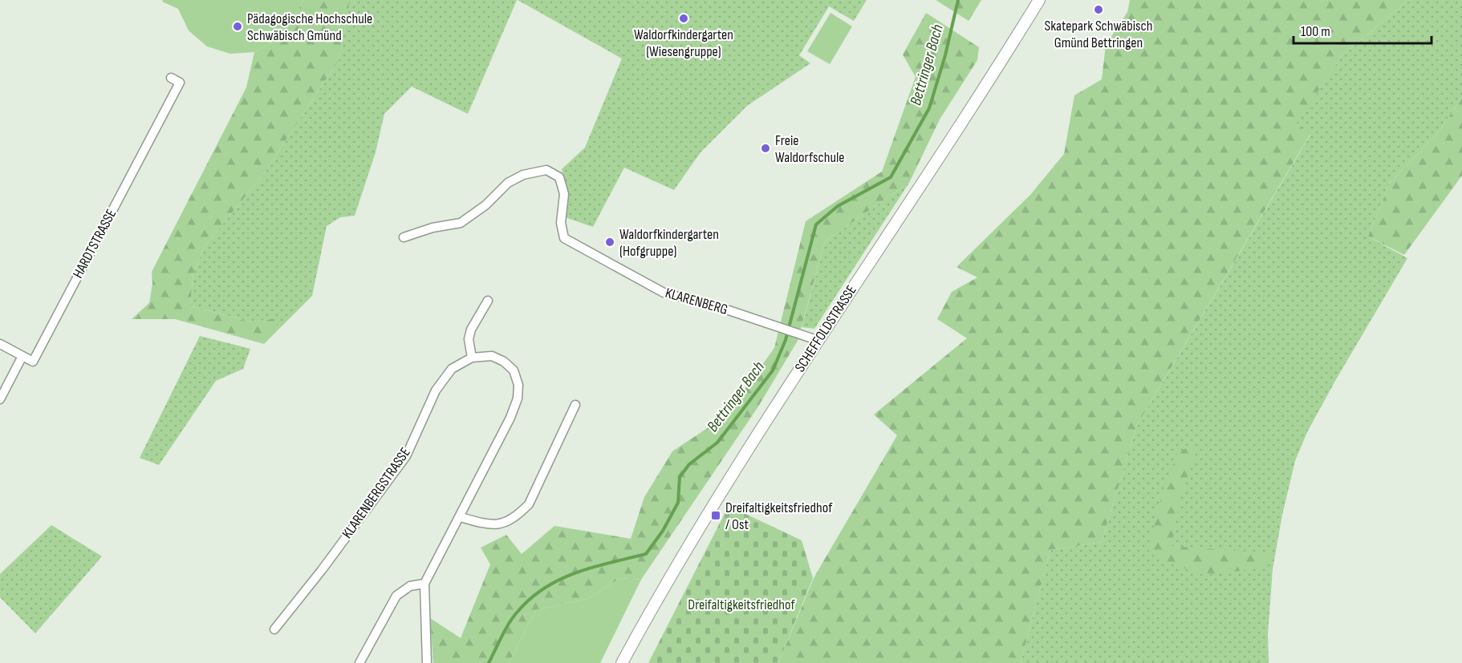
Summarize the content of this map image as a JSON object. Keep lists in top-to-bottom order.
{
  "streets": {
    "main road": ["SCHEFFOLDSTRASSE"],
    "street": ["HARDTSTRASSE", "KLARENBERG", "KLARENBERGSTRASSE"]
  },
  "crossings": [
    ["KLARENBERG", "SCHEFFOLDSTRASSE"]
  ],
  "water": ["Bettringer Bach"],
  "parks": ["Dreifaltigkeitsfriedhof"],
  "places": {
    "other": [
      "Skatepark Schwäbisch Gmünd Bettringen",
      "Waldorfkindergarten (Wiesengruppe)",
      "Pädagogische Hochschule Schwäbisch Gmünd",
      "Freie Waldorfschule",
      "Waldorfkindergarten (Hofgruppe)"
    ],
    "transit": ["Dreifaltigkeitsfriedhof / Ost"]
  },
  "scale_bar": "100 m"
}
